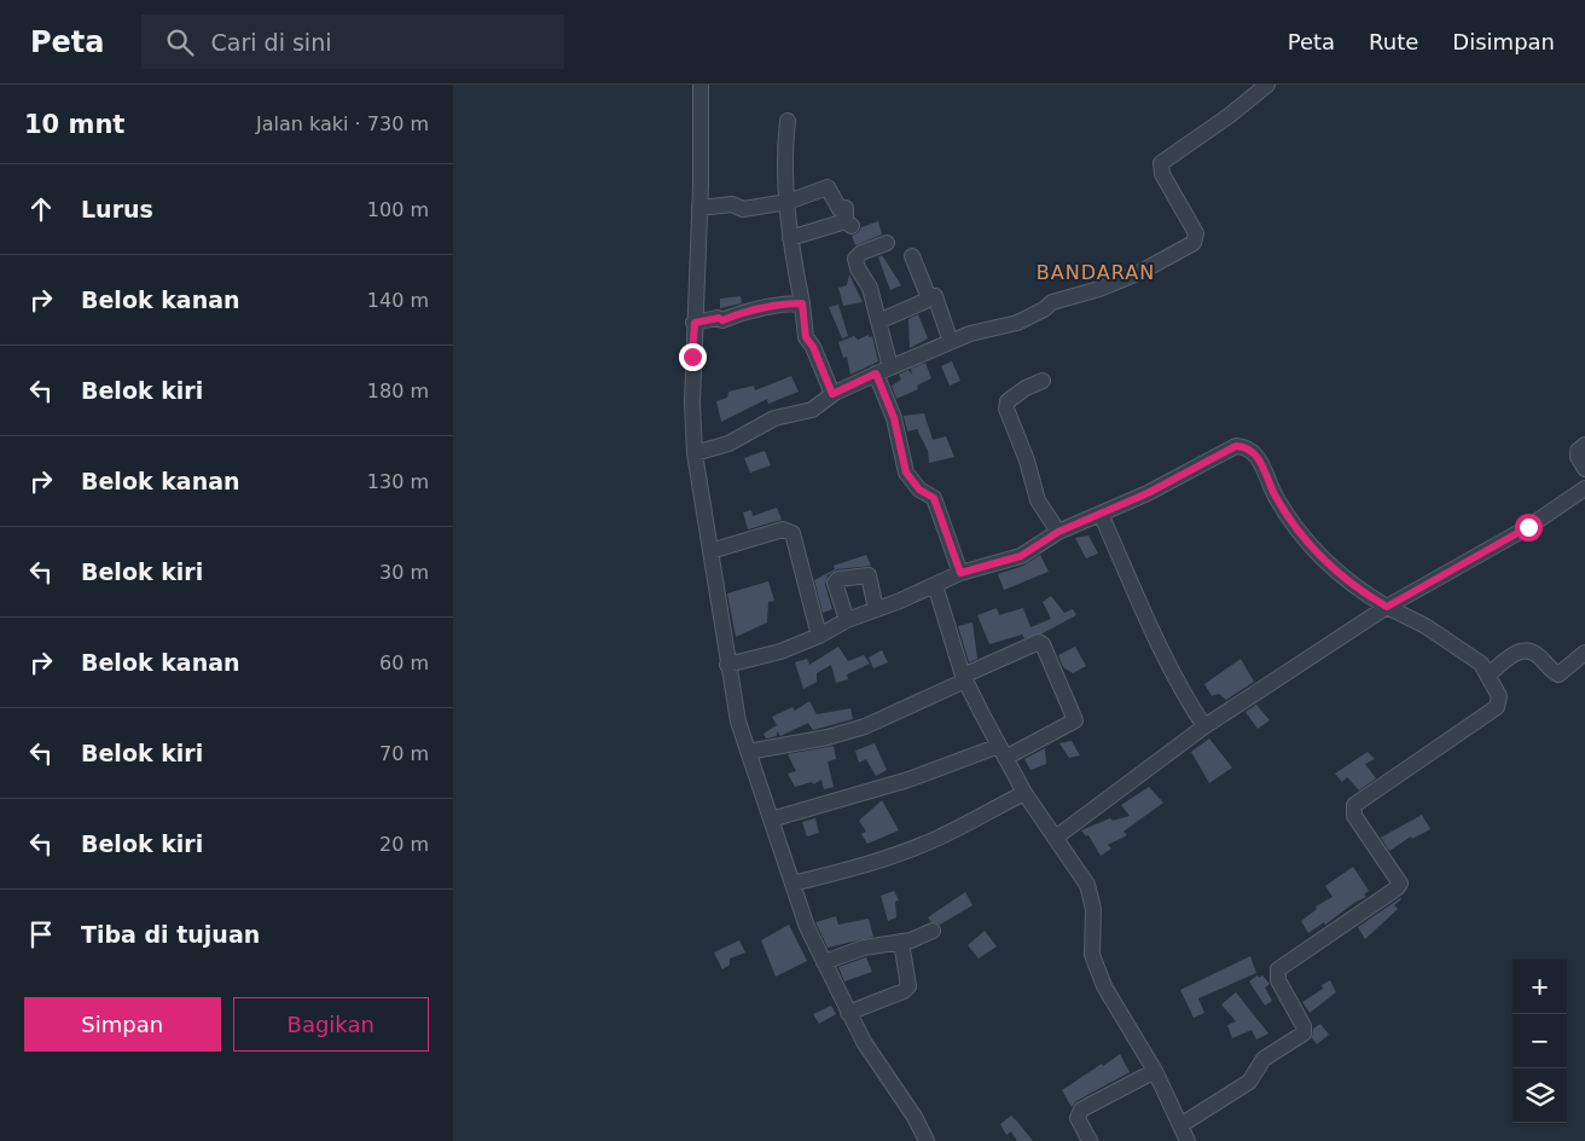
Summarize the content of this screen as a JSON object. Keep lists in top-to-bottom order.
{
  "districts": ["BANDARAN"],
  "page": {
    "header": "Peta",
    "search": "Cari di sini",
    "nav": ["Peta", "Rute", "Disimpan"],
    "heading": ["10 mnt", "Jalan kaki · 730 m"],
    "list": [
      ["Lurus", "100 m"],
      ["Belok kanan", "140 m"],
      ["Belok kiri", "180 m"],
      ["Belok kanan", "130 m"],
      ["Belok kiri", "30 m"],
      ["Belok kanan", "60 m"],
      ["Belok kiri", "70 m"],
      ["Belok kiri", "20 m"],
      "Tiba di tujuan"
    ],
    "map_buttons": ["+", "−"],
    "buttons": ["Simpan", "Bagikan"]
  }
}
